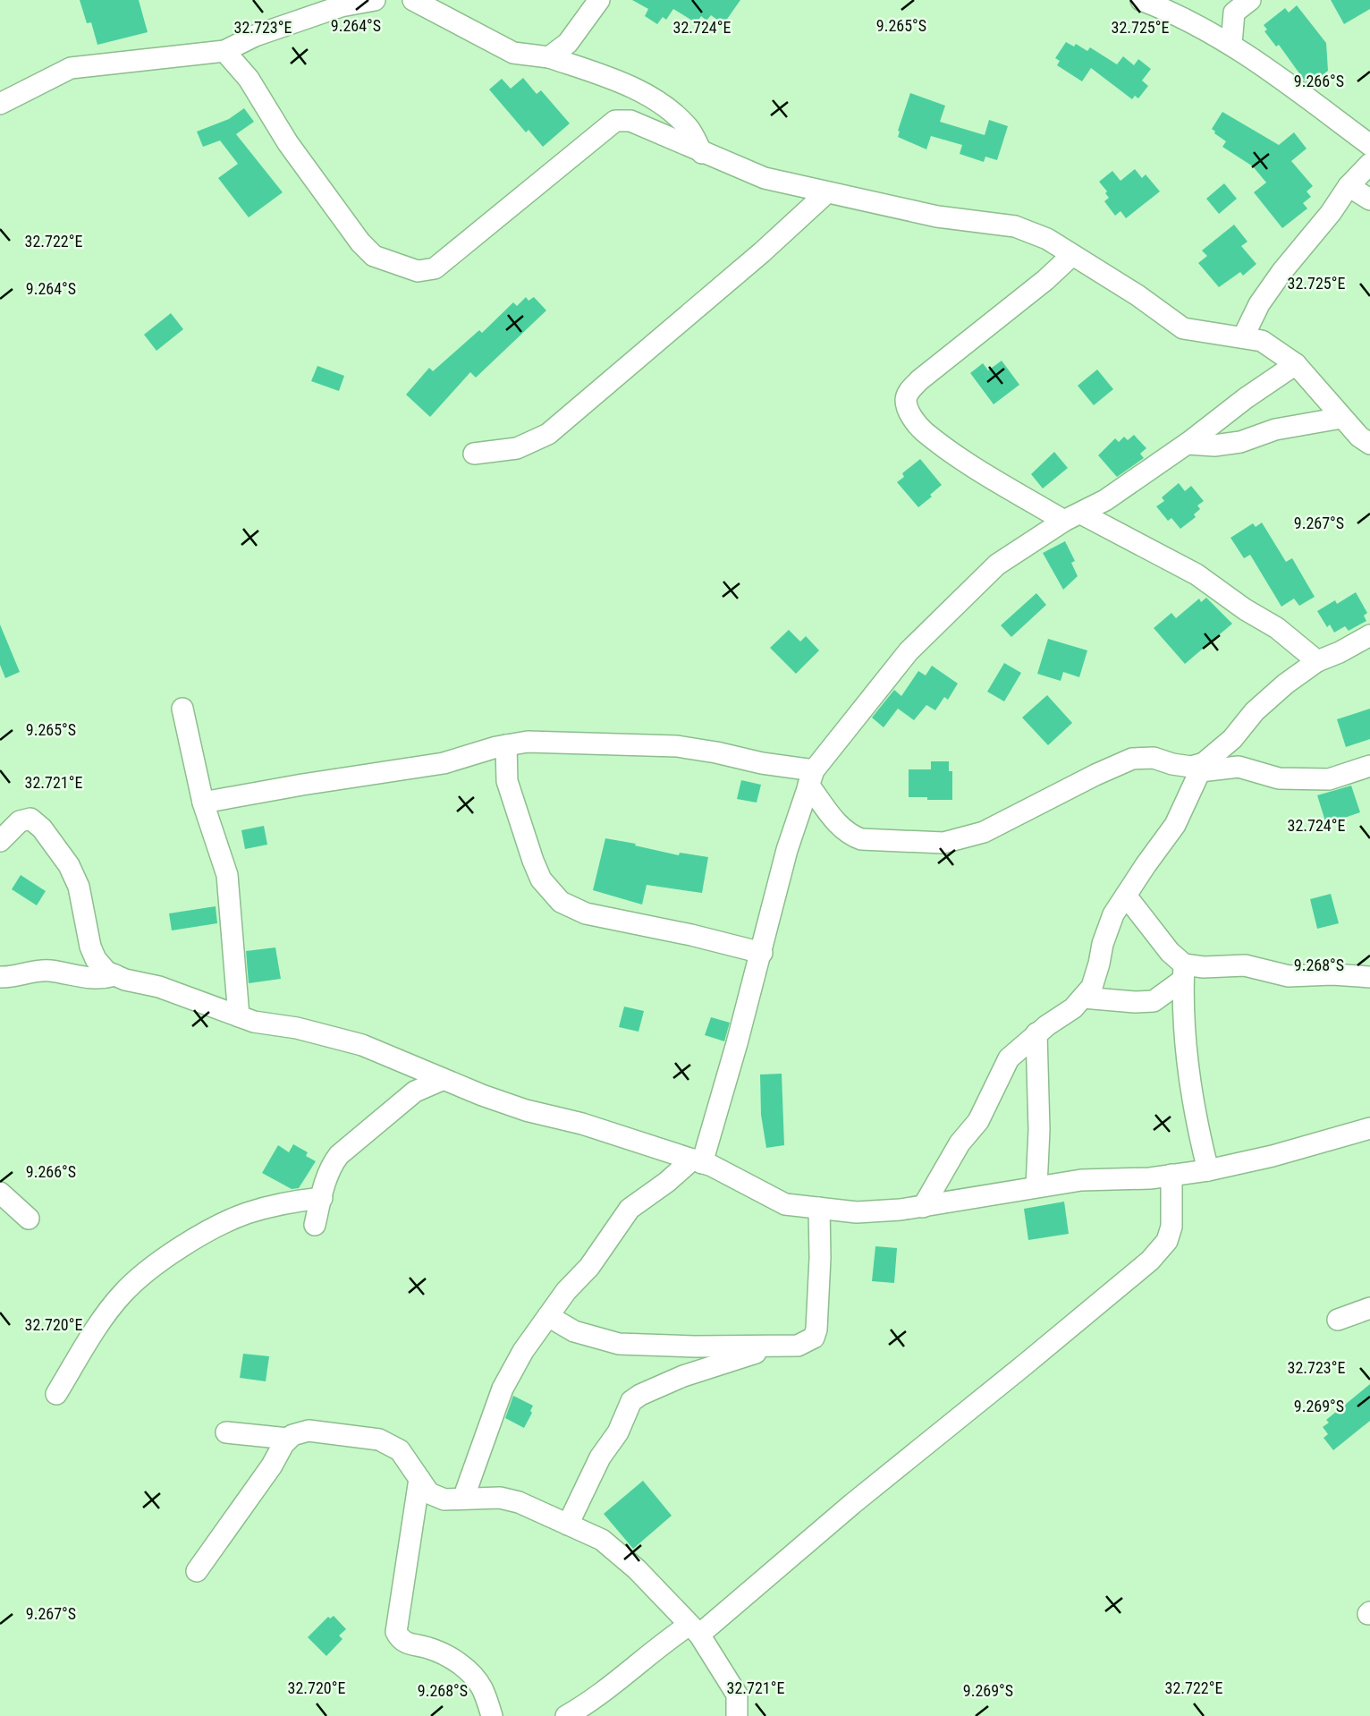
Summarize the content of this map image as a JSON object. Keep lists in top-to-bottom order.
{
  "coordinates": [
    "9.264°S",
    "9.265°S",
    "32.724°E",
    "32.723°E",
    "32.725°E",
    "9.266°S",
    "32.722°E",
    "9.267°S",
    "32.721°E",
    "9.268°S",
    "32.720°E",
    "9.269°S"
  ]
}
